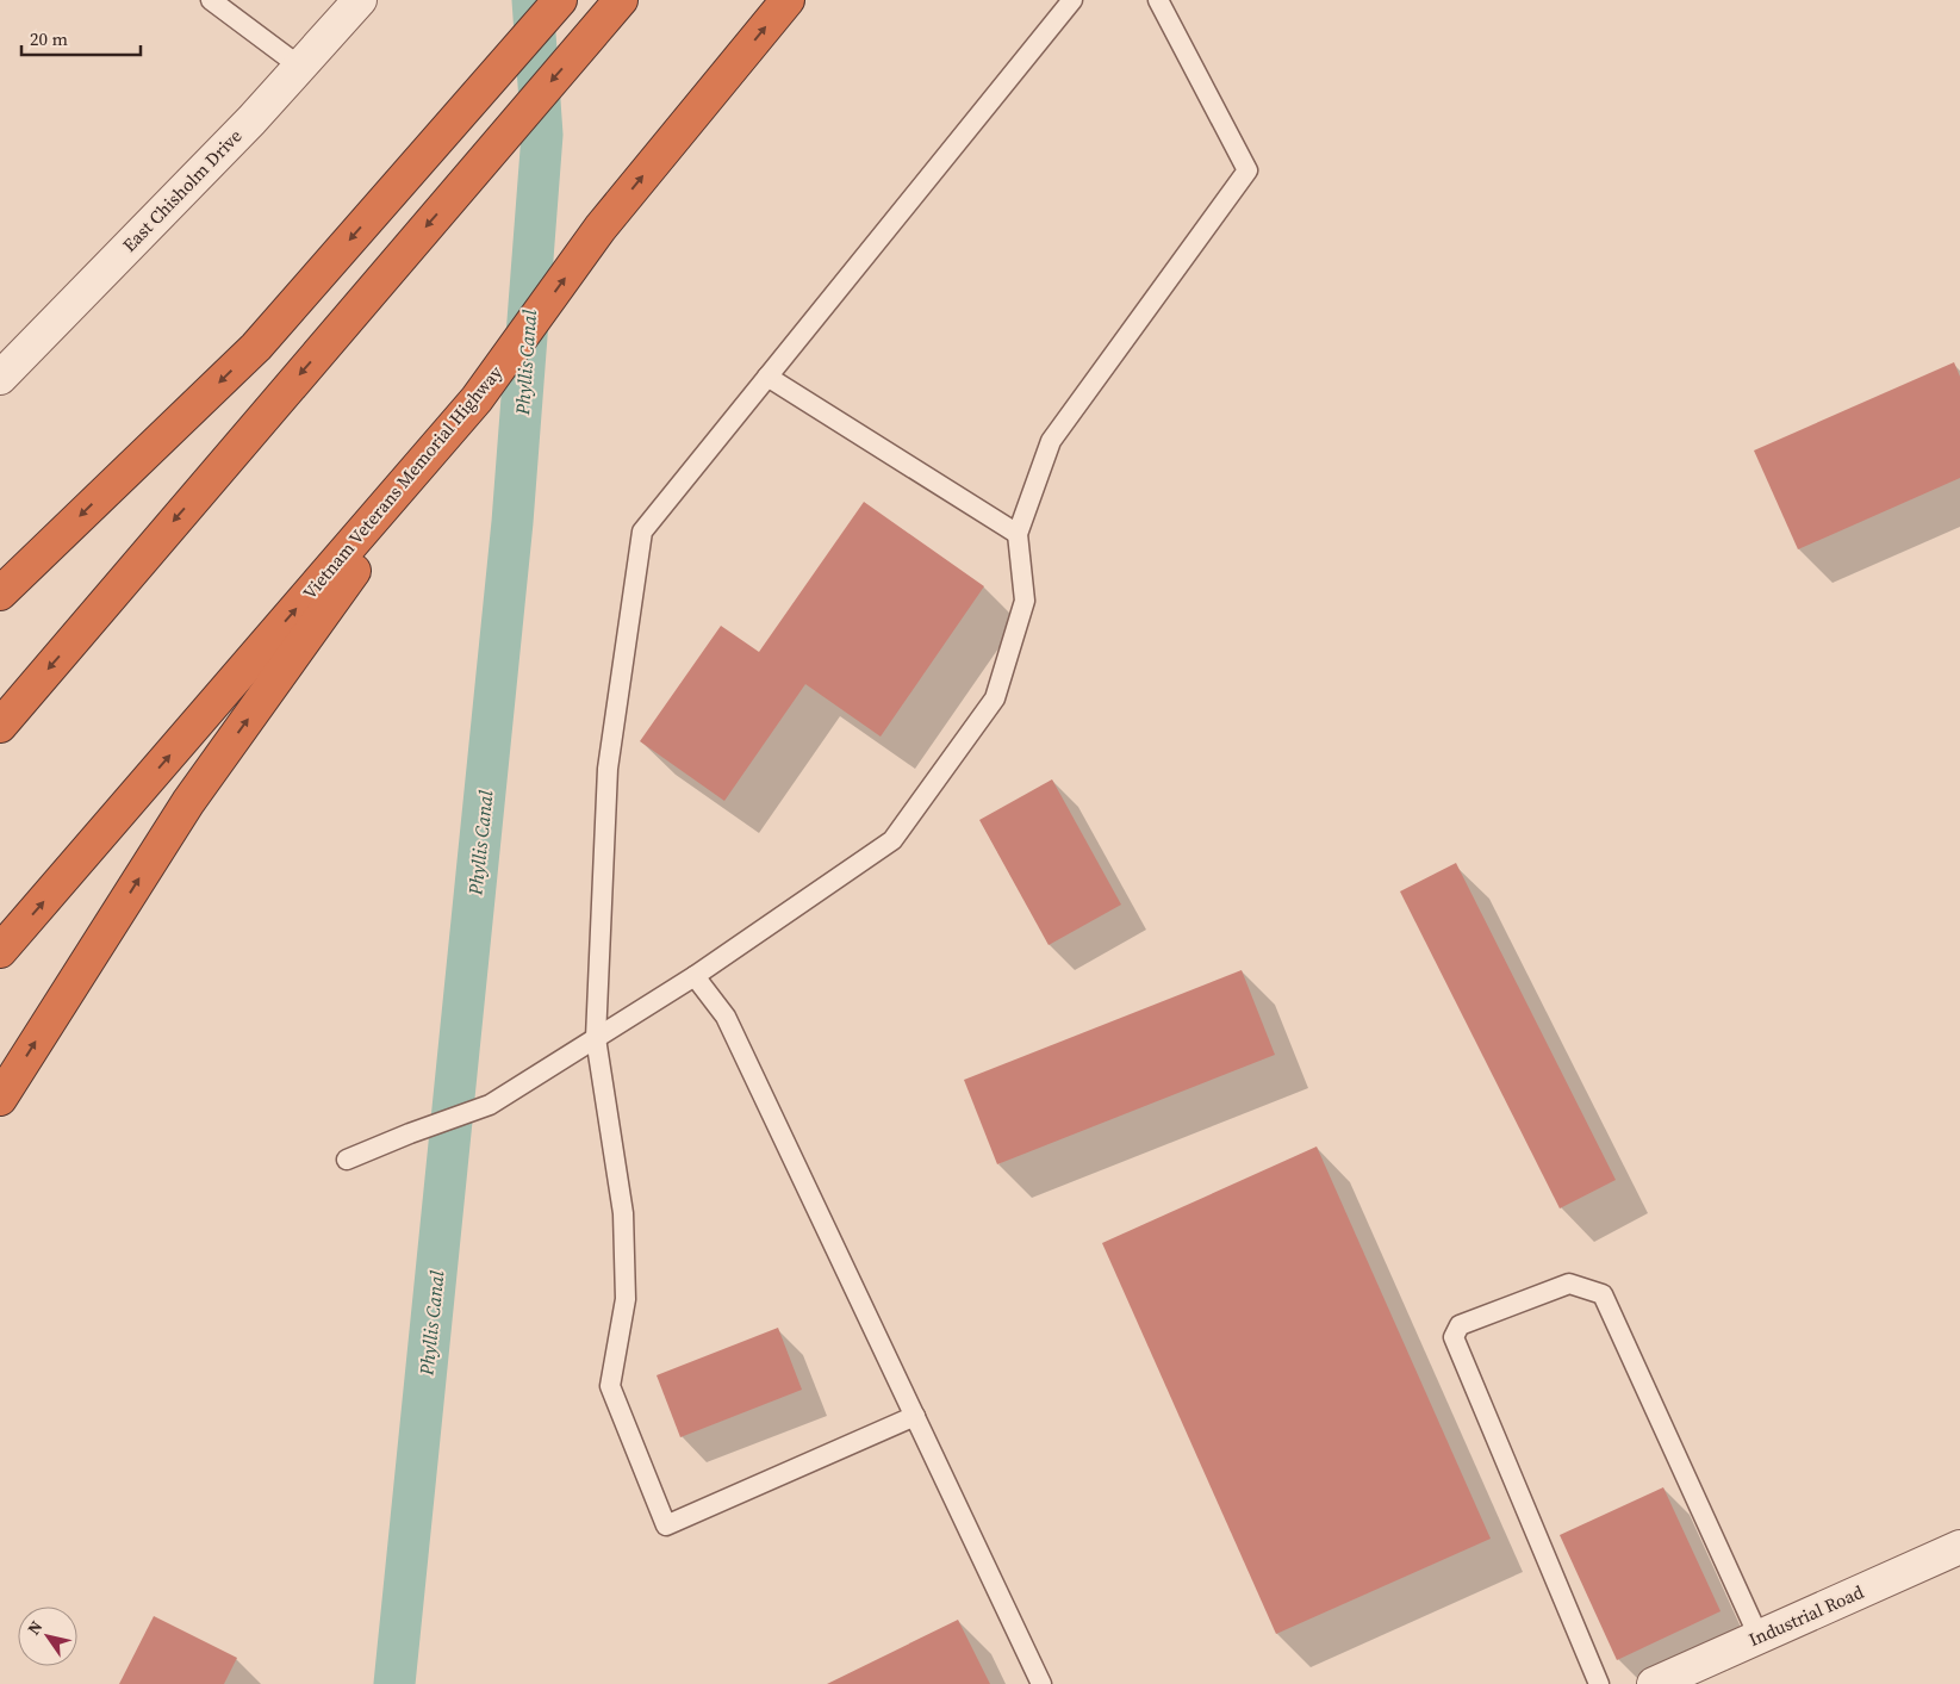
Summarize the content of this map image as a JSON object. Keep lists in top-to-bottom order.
{
  "streets": {
    "highway": ["Vietnam Veterans Memorial Highway"],
    "street": ["East Chisholm Drive", "Industrial Road"]
  },
  "water": ["Phyllis Canal"],
  "scale_bar": "20 m",
  "north": "top left"
}
